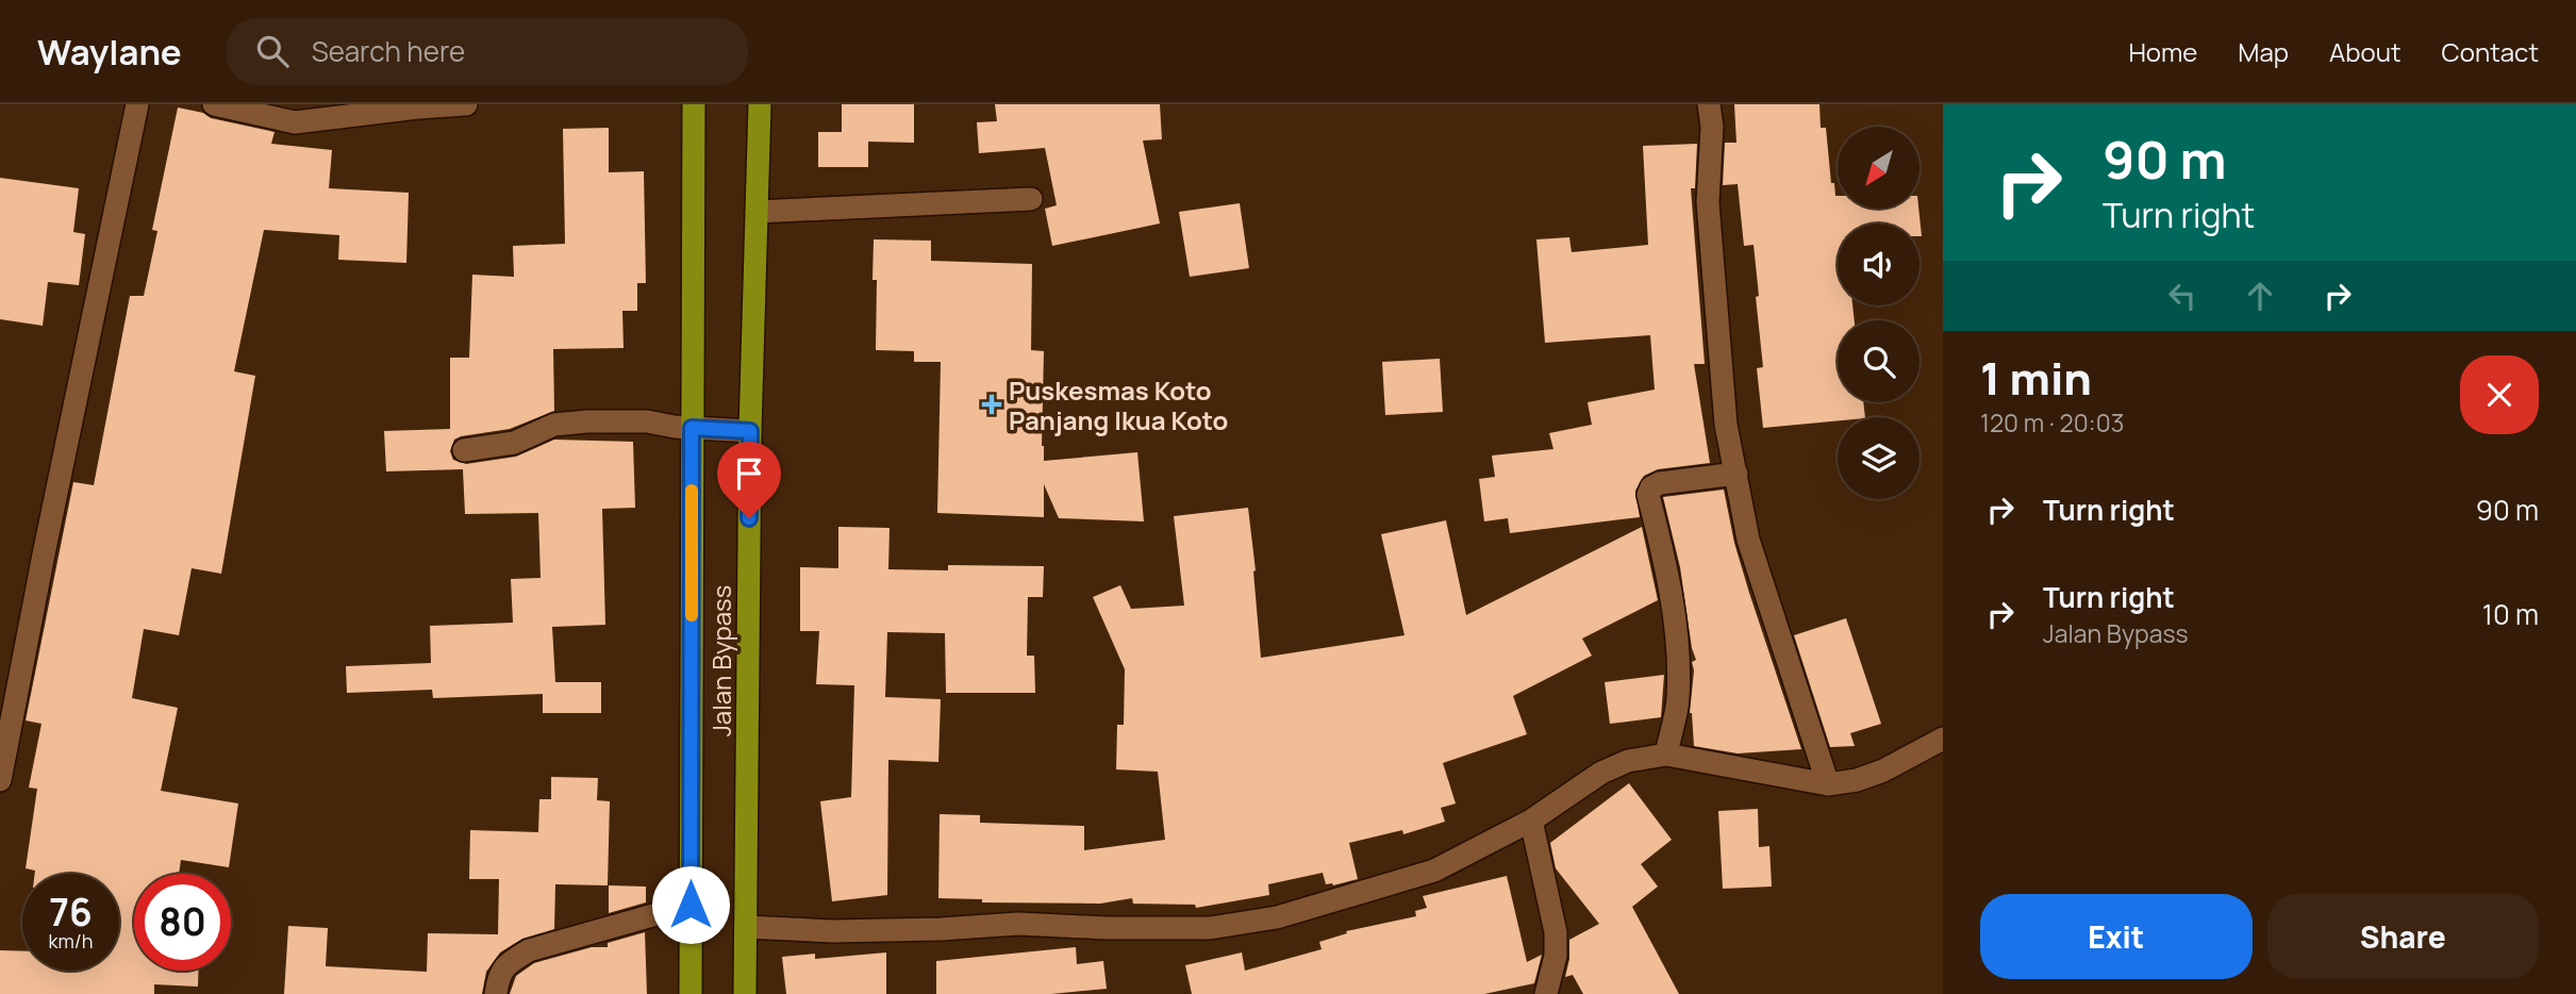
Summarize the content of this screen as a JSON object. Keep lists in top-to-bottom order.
{
  "streets": {
    "highway": ["Jalan Bypass"]
  },
  "places": {
    "health": ["Puskesmas Koto Panjang Ikua Koto"]
  },
  "north": "bottom left",
  "page": {
    "header": "Waylane",
    "search": "Search here",
    "nav": [
      "Home",
      "Map",
      "About",
      "Contact"
    ],
    "turn": ["90 m", "Turn right"],
    "heading": ["1 min", "120 m · 20:03"],
    "list": [
      {
        "name": "Turn right",
        "value": "90 m"
      },
      {
        "name": "Turn right",
        "note": "Jalan Bypass",
        "value": "10 m"
      }
    ],
    "speed": "76 km/h",
    "limit": "80",
    "buttons": ["Exit", "Share"]
  }
}
